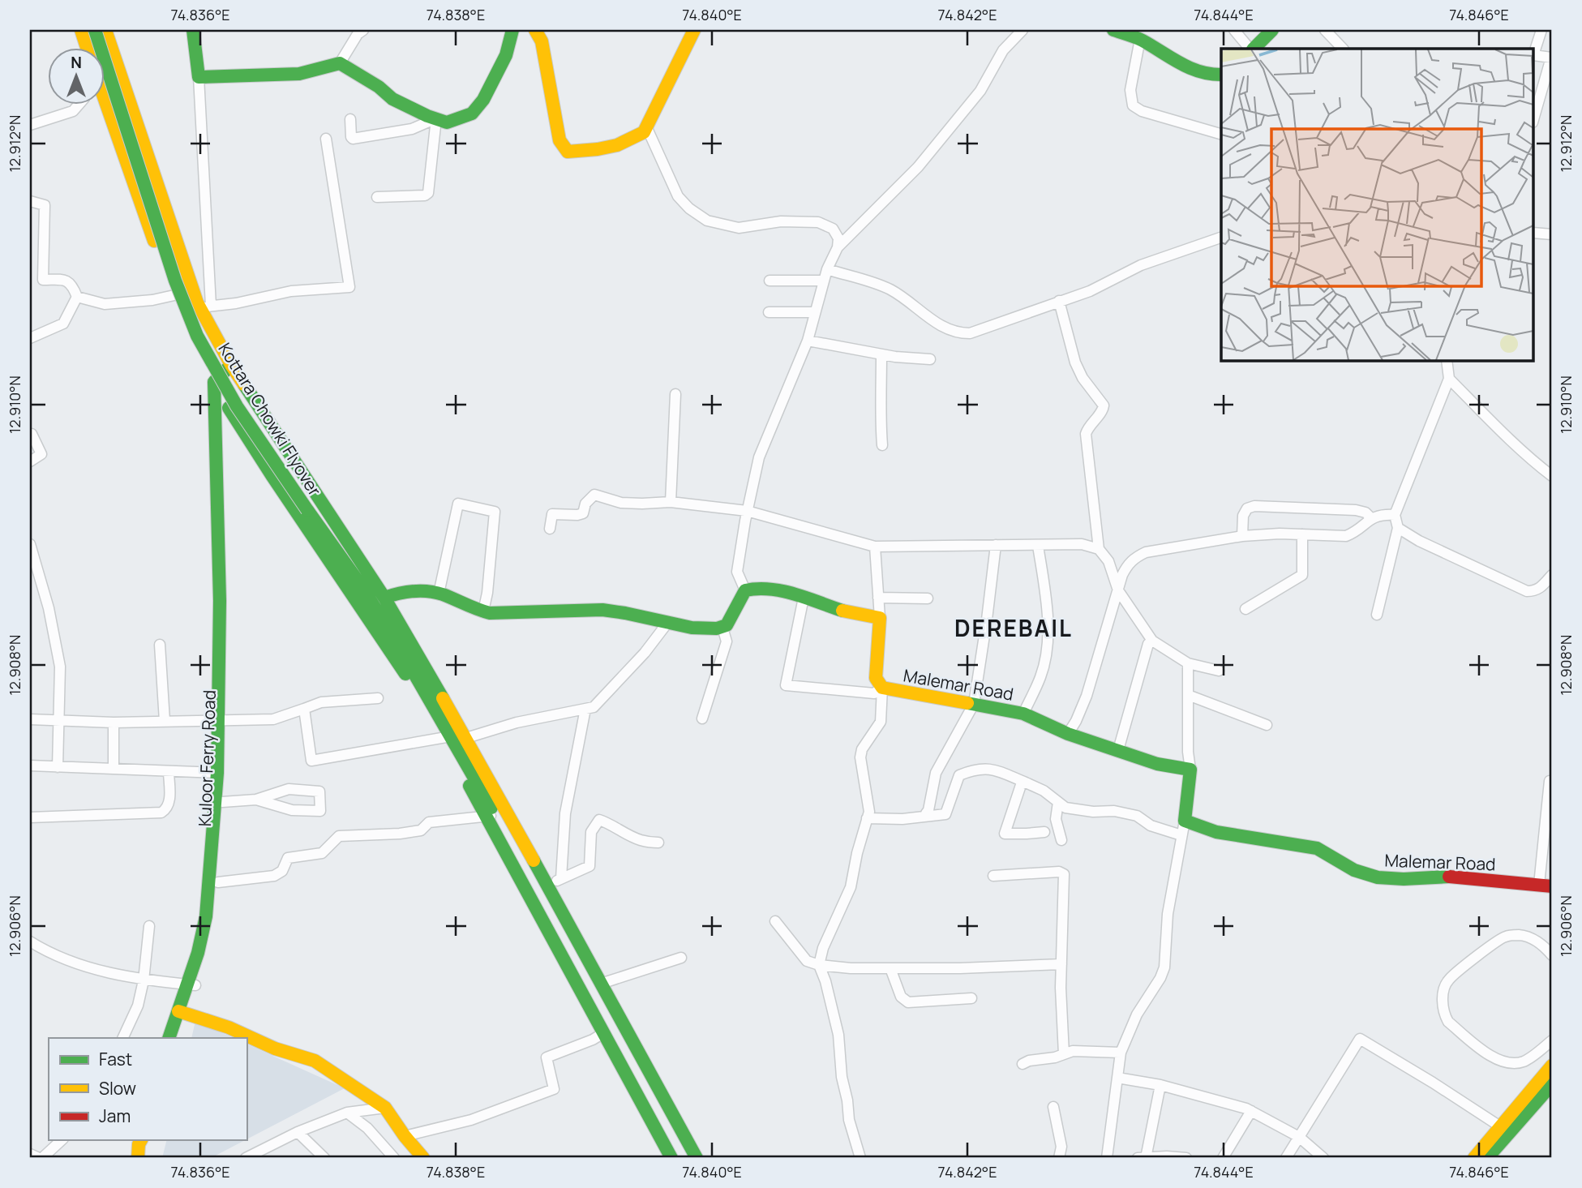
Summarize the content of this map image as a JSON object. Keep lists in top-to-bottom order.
{
  "streets": {
    "main road": ["Kottara Chowki Flyover", "Malemar Road", "Kuloor Ferry Road"]
  },
  "districts": ["DEREBAIL"],
  "legend": ["Fast", "Slow", "Jam"],
  "north": "top",
  "coordinates": [
    "74.836°E",
    "74.838°E",
    "74.840°E",
    "74.842°E",
    "74.844°E",
    "74.846°E",
    "12.912°N",
    "12.910°N",
    "12.908°N",
    "12.906°N"
  ]
}
